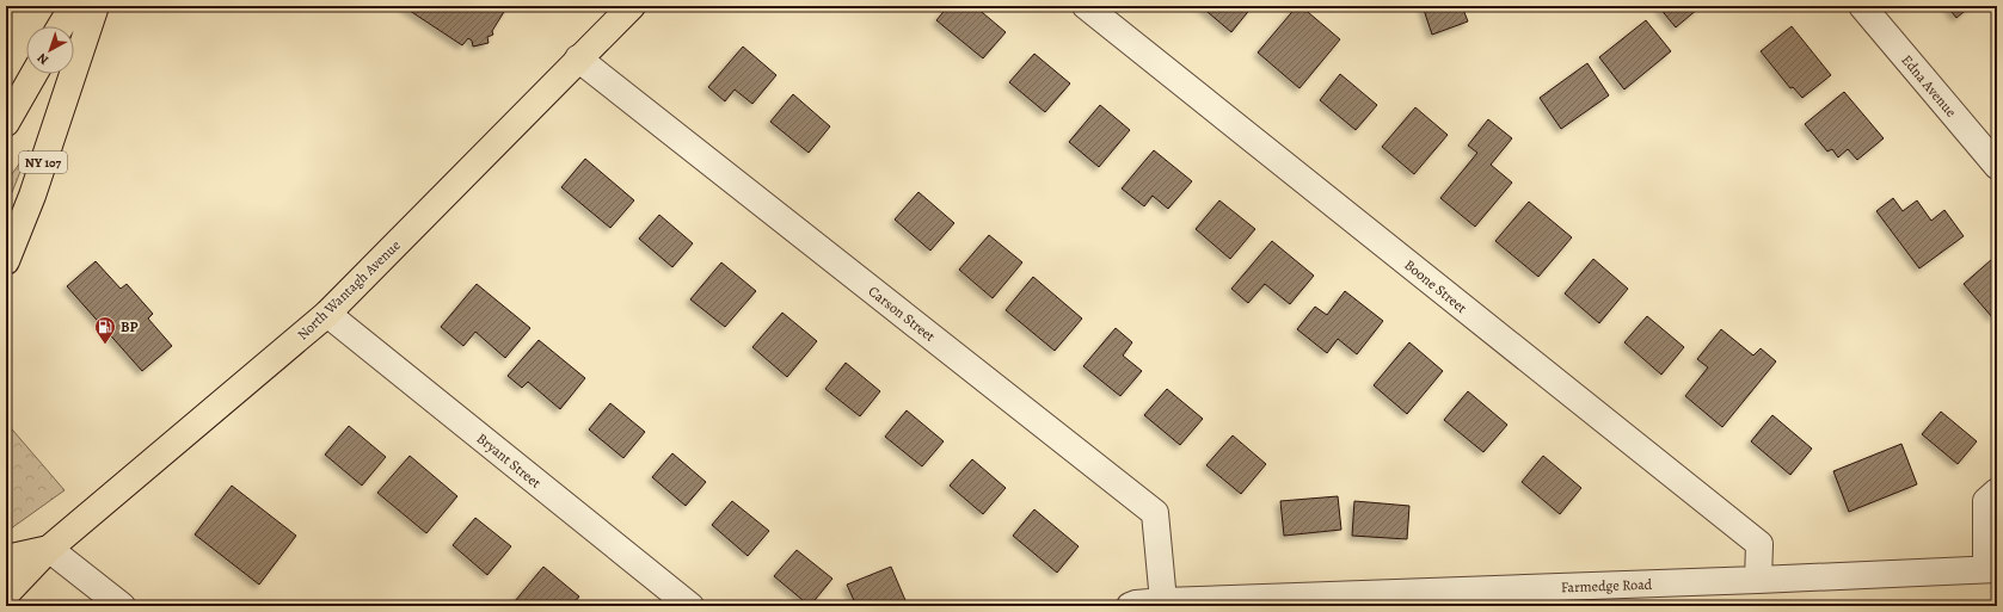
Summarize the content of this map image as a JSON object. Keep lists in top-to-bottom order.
{
  "streets": {
    "main road": ["NY 107", "North Wantagh Avenue"],
    "street": [
      "Edna Avenue",
      "Boone Street",
      "Carson Street",
      "Bryant Street",
      "Farmedge Road"
    ]
  },
  "crossings": [
    ["Boone Street", "Farmedge Road"],
    ["North Wantagh Avenue", "Carson Street"],
    ["North Wantagh Avenue", "Bryant Street"],
    ["Carson Street", "Farmedge Road"]
  ],
  "places": {
    "fuel station": ["BP"]
  },
  "north": "bottom left"
}
